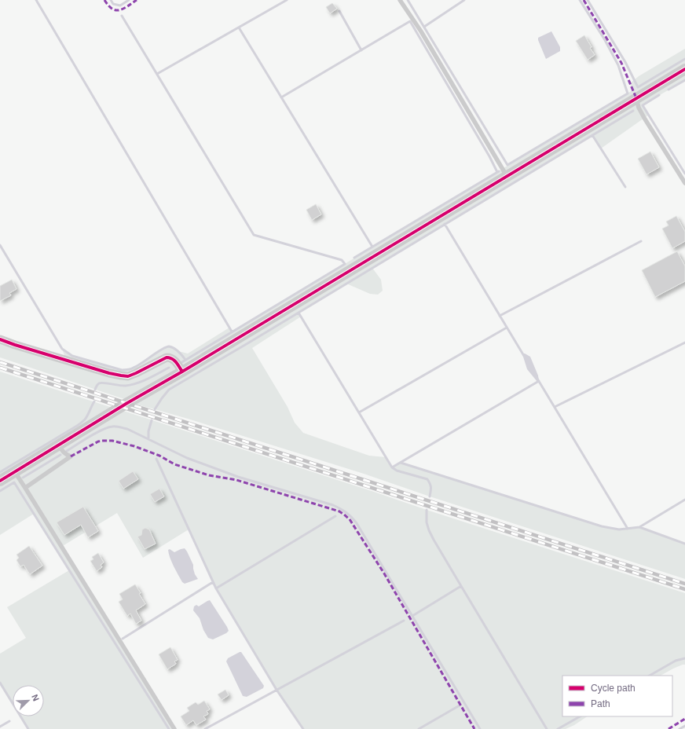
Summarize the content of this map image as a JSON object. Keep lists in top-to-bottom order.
{
  "legend": ["Cycle path", "Path"],
  "north": "top right"
}
